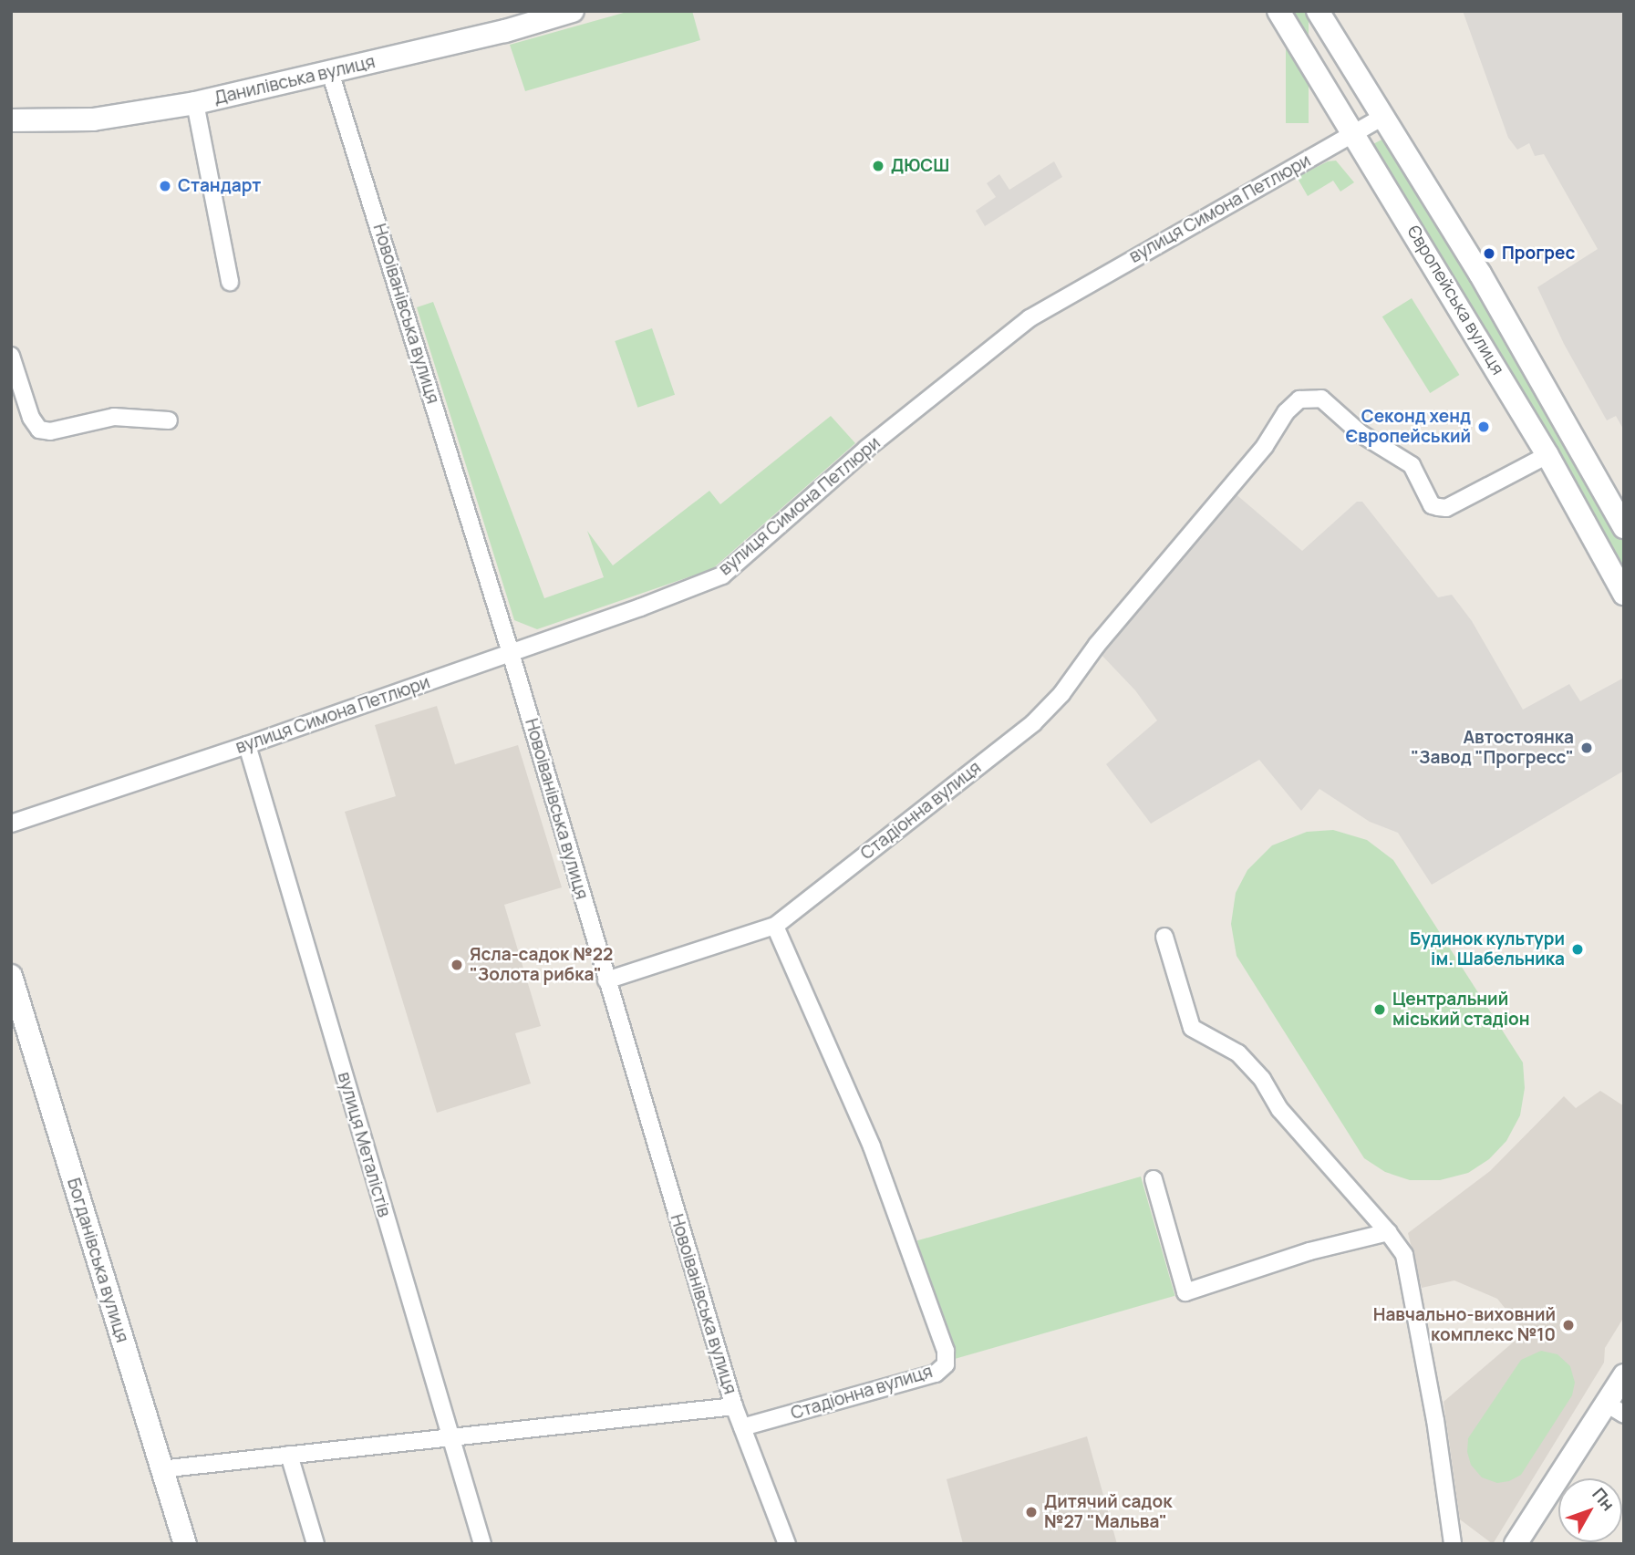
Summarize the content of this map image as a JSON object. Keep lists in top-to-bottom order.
{
  "streets": {
    "street": [
      "Данилівська вулиця",
      "вулиця Симона Петлюри",
      "Європейська вулиця",
      "Новоіванівська вулиця",
      "Стадіонна вулиця",
      "вулиця Металістів",
      "Богданівська вулиця"
    ]
  },
  "crossings": [
    ["Данилівська вулиця", "Новоіванівська вулиця"],
    ["вулиця Симона Петлюри", "Європейська вулиця"],
    ["вулиця Симона Петлюри", "Новоіванівська вулиця"],
    ["вулиця Симона Петлюри", "вулиця Металістів"],
    ["Європейська вулиця", "Стадіонна вулиця"],
    ["Новоіванівська вулиця", "Стадіонна вулиця"]
  ],
  "places": [
    "ДЮСШ",
    "Стандарт",
    "Прогрес",
    "Секонд хенд Європейський",
    "Автостоянка \"Завод \"Прогресс\"",
    "Будинок культури ім. Шабельника",
    "Ясла-садок №22 \"Золота рибка\"",
    "Центральний міський стадіон",
    "Навчально-виховний комплекс №10",
    "Дитячий садок №27 \"Мальва\""
  ],
  "north": "top right"
}
